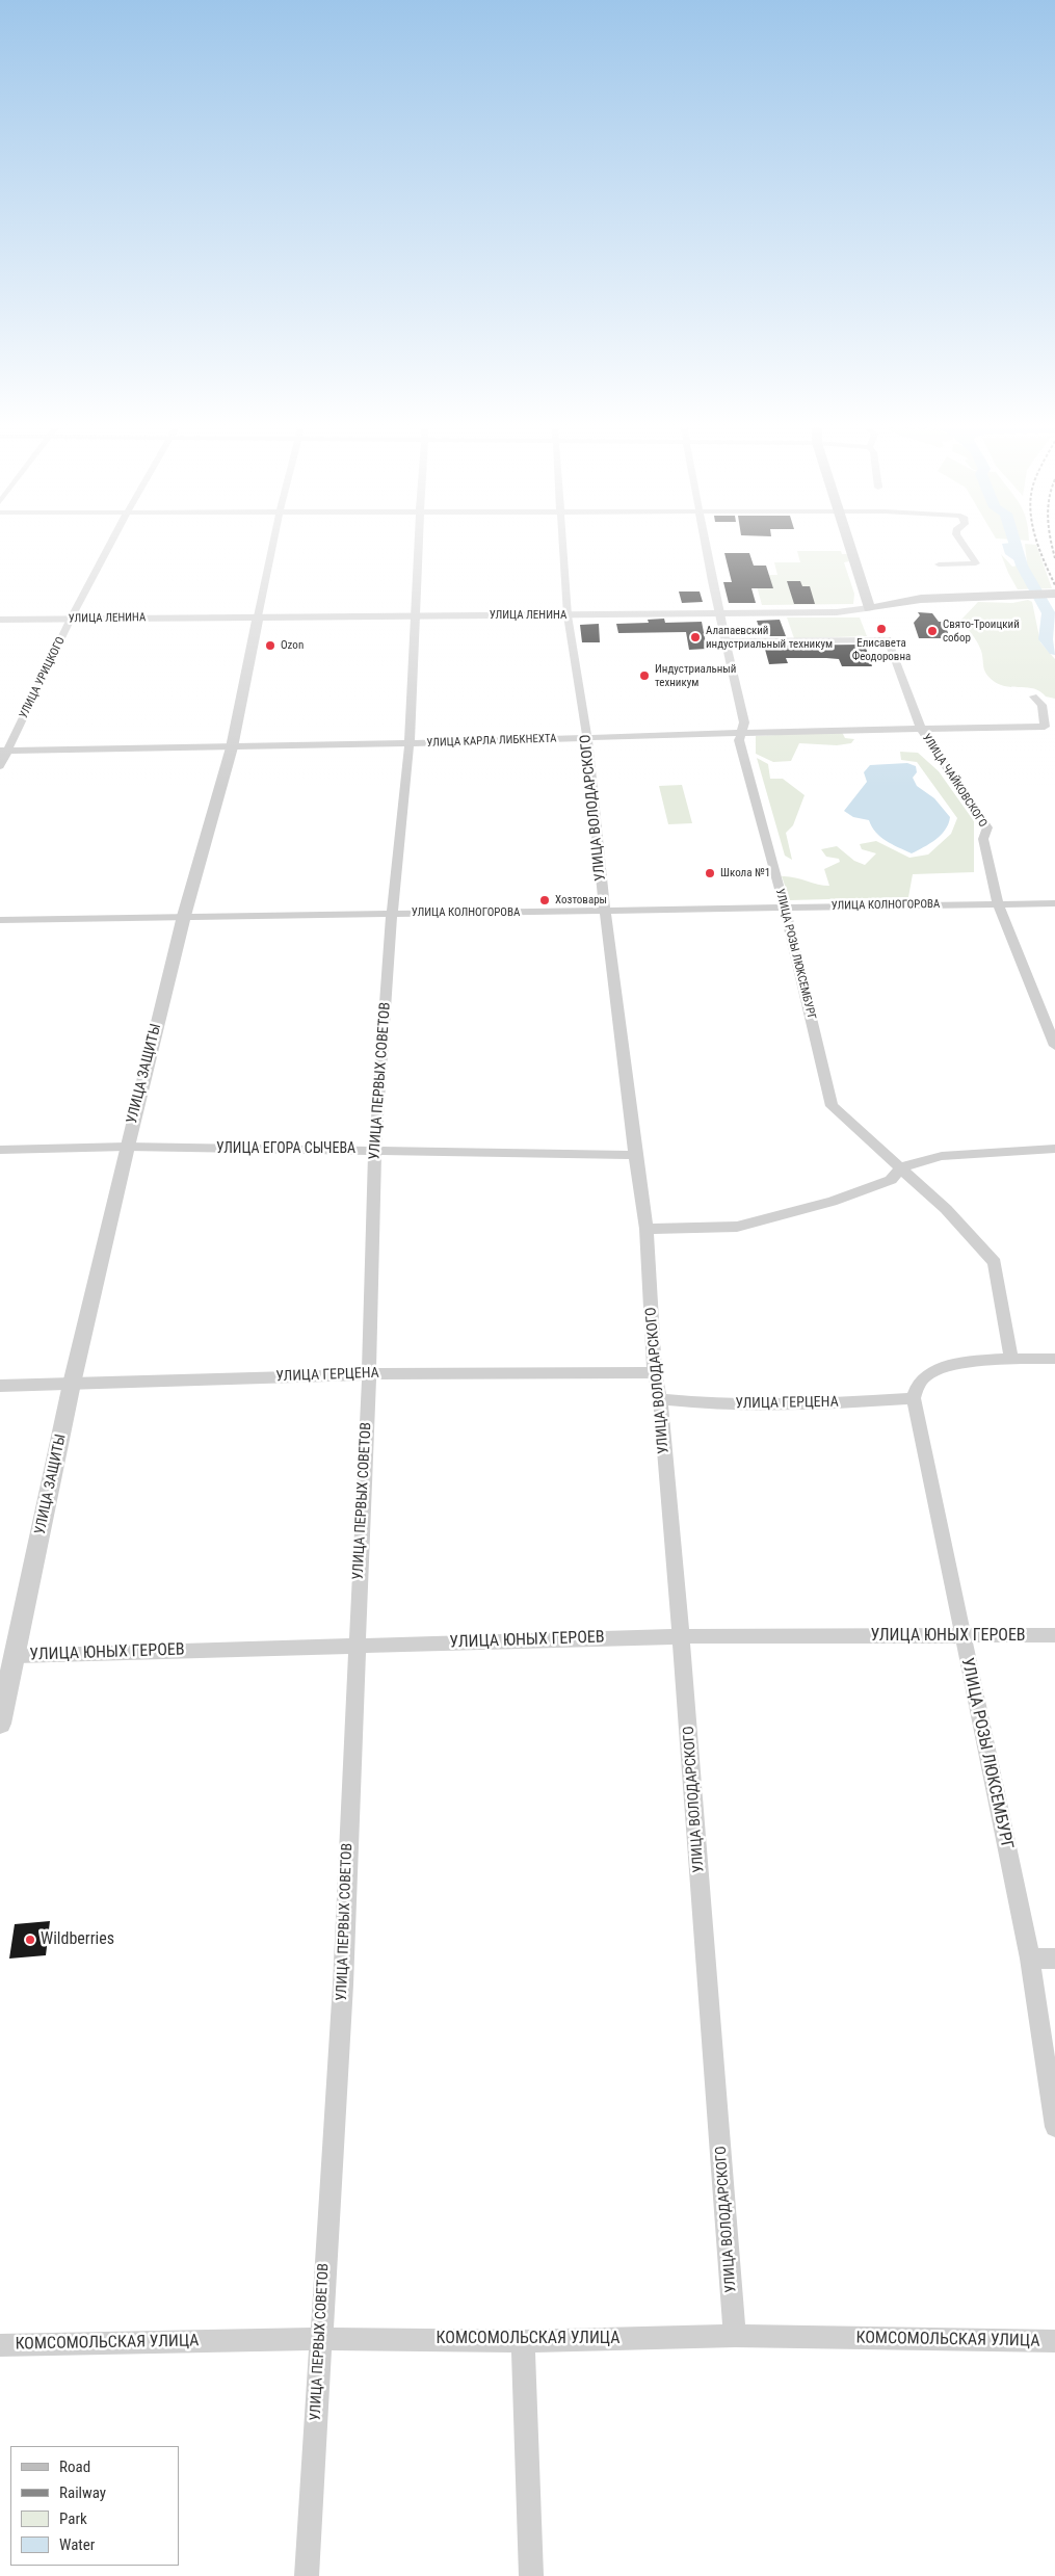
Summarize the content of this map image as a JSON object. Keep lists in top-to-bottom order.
{
  "streets": {
    "main road": ["УЛИЦА ЛЕНИНА"],
    "street": [
      "УЛИЦА УРИЦКОГО",
      "УЛИЦА КАРЛА ЛИБКНЕХТА",
      "УЛИЦА ЧАЙКОВСКОГО",
      "УЛИЦА ВОЛОДАРСКОГО",
      "УЛИЦА КОЛНОГОРОВА",
      "УЛИЦА РОЗЫ ЛЮКСЕМБУРГ",
      "УЛИЦА ЗАЩИТЫ",
      "УЛИЦА ПЕРВЫХ СОВЕТОВ",
      "УЛИЦА ЕГОРА СЫЧЕВА",
      "УЛИЦА ГЕРЦЕНА",
      "УЛИЦА ЮНЫХ ГЕРОЕВ",
      "КОМСОМОЛЬСКАЯ УЛИЦА"
    ]
  },
  "crossings": [
    ["УЛИЦА ЛЕНИНА", "УЛИЦА УРИЦКОГО"],
    ["УЛИЦА ЛЕНИНА", "УЛИЦА ВОЛОДАРСКОГО"],
    ["УЛИЦА ЛЕНИНА", "УЛИЦА РОЗЫ ЛЮКСЕМБУРГ"],
    ["УЛИЦА ЛЕНИНА", "УЛИЦА ЗАЩИТЫ"],
    ["УЛИЦА ЛЕНИНА", "УЛИЦА ПЕРВЫХ СОВЕТОВ"],
    ["УЛИЦА УРИЦКОГО", "УЛИЦА КАРЛА ЛИБКНЕХТА"],
    ["УЛИЦА КАРЛА ЛИБКНЕХТА", "УЛИЦА ЧАЙКОВСКОГО"],
    ["УЛИЦА КАРЛА ЛИБКНЕХТА", "УЛИЦА ВОЛОДАРСКОГО"],
    ["УЛИЦА КАРЛА ЛИБКНЕХТА", "УЛИЦА РОЗЫ ЛЮКСЕМБУРГ"],
    ["УЛИЦА КАРЛА ЛИБКНЕХТА", "УЛИЦА ЗАЩИТЫ"],
    ["УЛИЦА КАРЛА ЛИБКНЕХТА", "УЛИЦА ПЕРВЫХ СОВЕТОВ"],
    ["УЛИЦА ЧАЙКОВСКОГО", "УЛИЦА КОЛНОГОРОВА"],
    ["УЛИЦА ЧАЙКОВСКОГО", "УЛИЦА РОЗЫ ЛЮКСЕМБУРГ"],
    ["УЛИЦА ВОЛОДАРСКОГО", "УЛИЦА КОЛНОГОРОВА"],
    ["УЛИЦА ВОЛОДАРСКОГО", "УЛИЦА ЕГОРА СЫЧЕВА"],
    ["УЛИЦА ВОЛОДАРСКОГО", "УЛИЦА ГЕРЦЕНА"],
    ["УЛИЦА ВОЛОДАРСКОГО", "УЛИЦА ЮНЫХ ГЕРОЕВ"],
    ["УЛИЦА ВОЛОДАРСКОГО", "КОМСОМОЛЬСКАЯ УЛИЦА"],
    ["УЛИЦА КОЛНОГОРОВА", "УЛИЦА РОЗЫ ЛЮКСЕМБУРГ"],
    ["УЛИЦА КОЛНОГОРОВА", "УЛИЦА ЗАЩИТЫ"],
    ["УЛИЦА КОЛНОГОРОВА", "УЛИЦА ПЕРВЫХ СОВЕТОВ"],
    ["УЛИЦА РОЗЫ ЛЮКСЕМБУРГ", "УЛИЦА ГЕРЦЕНА"],
    ["УЛИЦА РОЗЫ ЛЮКСЕМБУРГ", "УЛИЦА ЮНЫХ ГЕРОЕВ"],
    ["УЛИЦА ЗАЩИТЫ", "УЛИЦА ЕГОРА СЫЧЕВА"],
    ["УЛИЦА ЗАЩИТЫ", "УЛИЦА ГЕРЦЕНА"],
    ["УЛИЦА ЗАЩИТЫ", "УЛИЦА ЮНЫХ ГЕРОЕВ"],
    ["УЛИЦА ПЕРВЫХ СОВЕТОВ", "УЛИЦА ЕГОРА СЫЧЕВА"],
    ["УЛИЦА ПЕРВЫХ СОВЕТОВ", "УЛИЦА ГЕРЦЕНА"],
    ["УЛИЦА ПЕРВЫХ СОВЕТОВ", "УЛИЦА ЮНЫХ ГЕРОЕВ"],
    ["УЛИЦА ПЕРВЫХ СОВЕТОВ", "КОМСОМОЛЬСКАЯ УЛИЦА"]
  ],
  "places": [
    "Елисавета Феодоровна",
    "Свято-Троицкий собор",
    "Алапаевский индустриальный техникум",
    "Ozon",
    "Индустриальный техникум",
    "Школа №1",
    "Хозтовары",
    "Wildberries"
  ],
  "legend": [
    "Road",
    "Railway",
    "Park",
    "Water"
  ]
}
